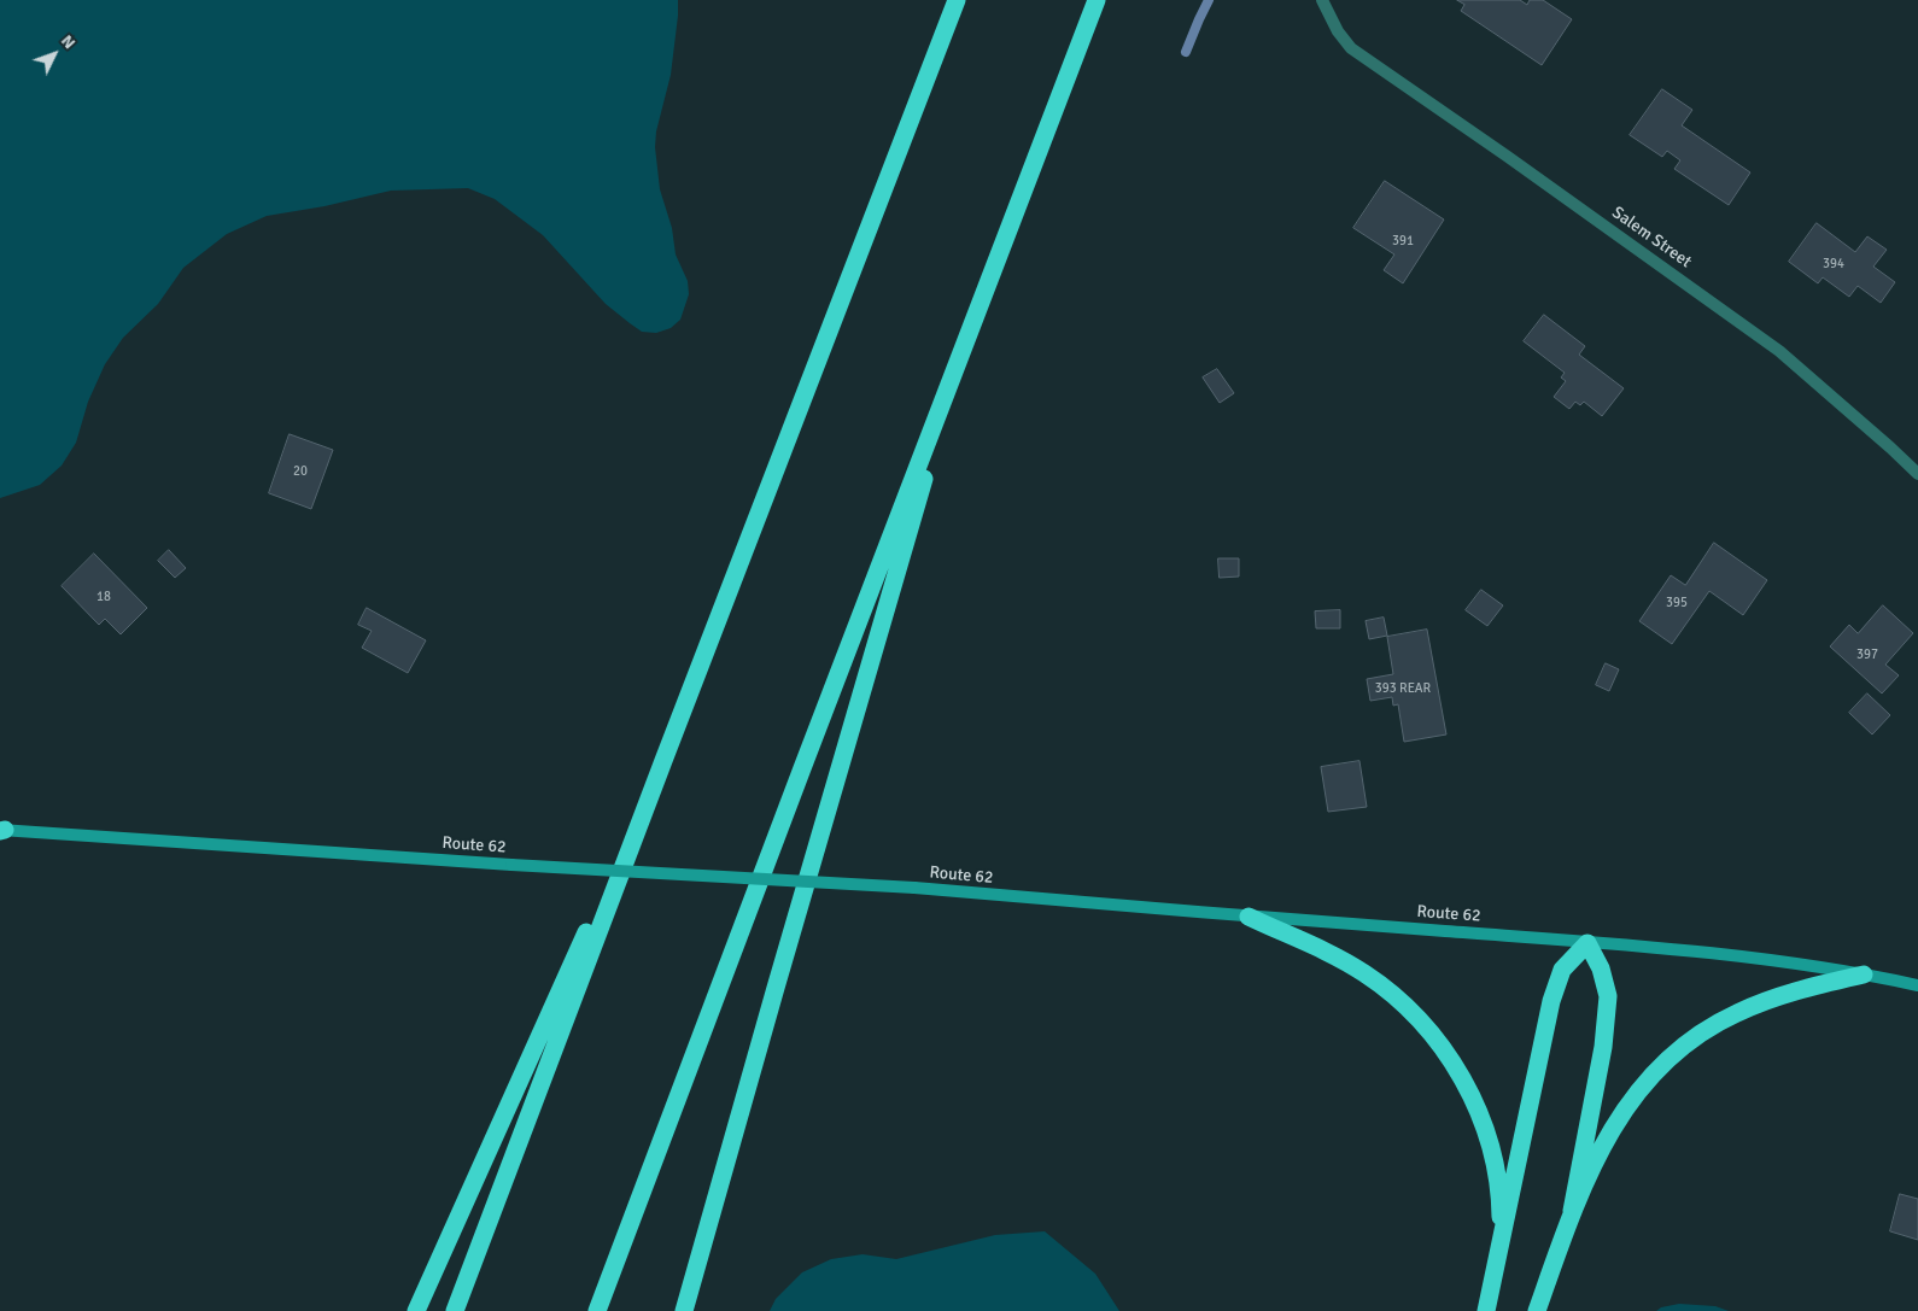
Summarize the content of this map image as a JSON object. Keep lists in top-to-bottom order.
{
  "streets": {
    "main road": ["Route 62"],
    "street": ["Salem Street"]
  },
  "house_numbers": [
    "391",
    "394",
    "20",
    "18",
    "395",
    "397",
    "393 REAR"
  ],
  "north": "top right"
}
